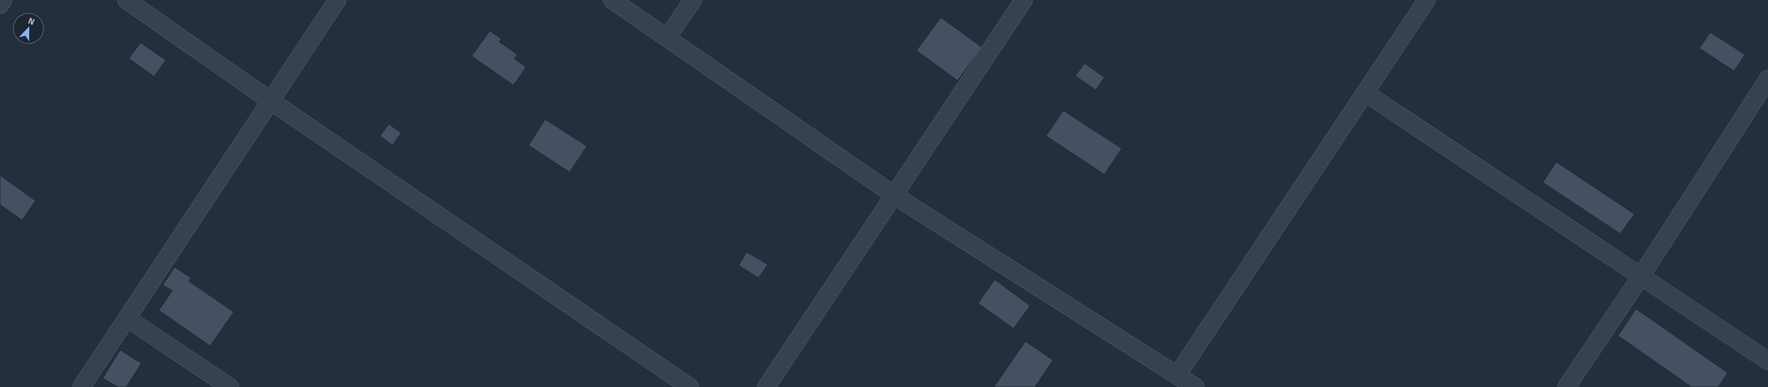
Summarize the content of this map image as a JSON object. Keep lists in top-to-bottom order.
{
  "north": "top"
}
